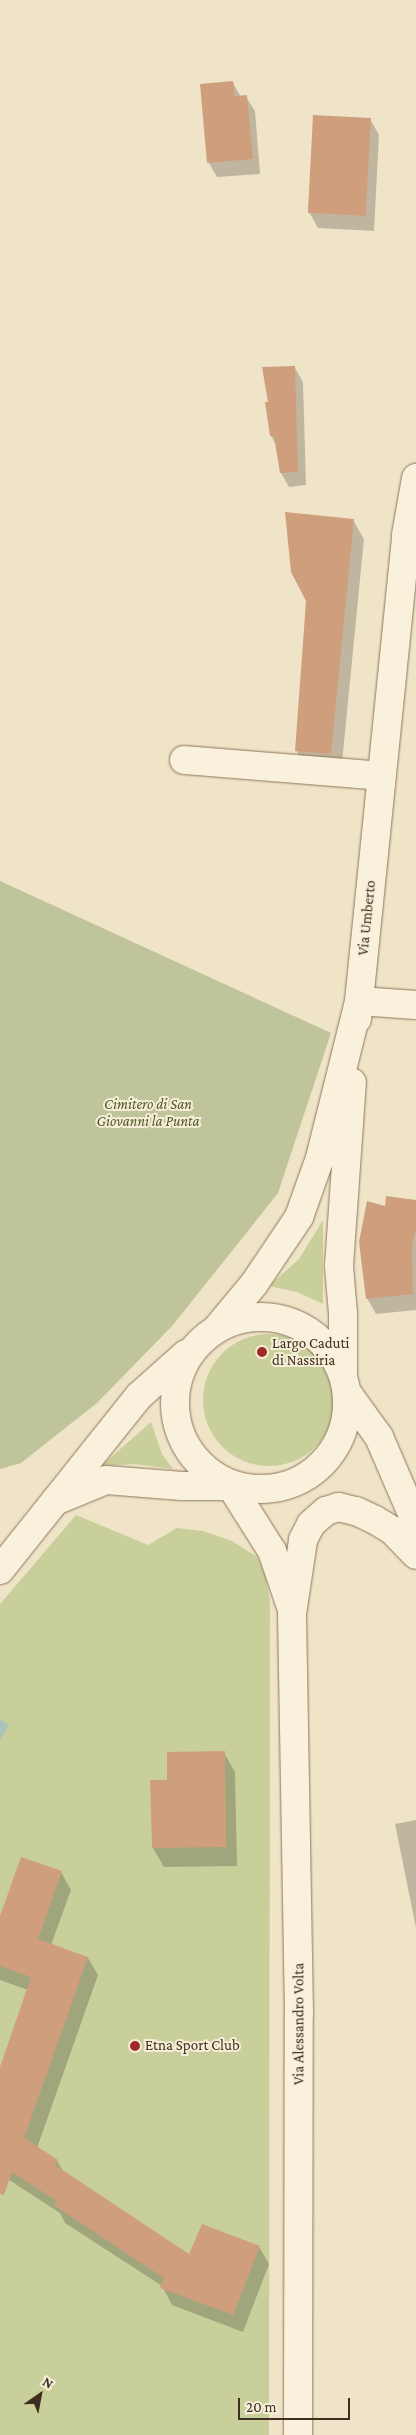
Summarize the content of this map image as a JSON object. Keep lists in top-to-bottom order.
{
  "streets": {
    "street": ["Via Umberto", "Via Alessandro Volta"]
  },
  "parks": ["Cimitero di San Giovanni la Punta"],
  "places": ["Largo Caduti di Nassiria", "Etna Sport Club"],
  "scale_bar": "20 m",
  "north": "top right"
}
